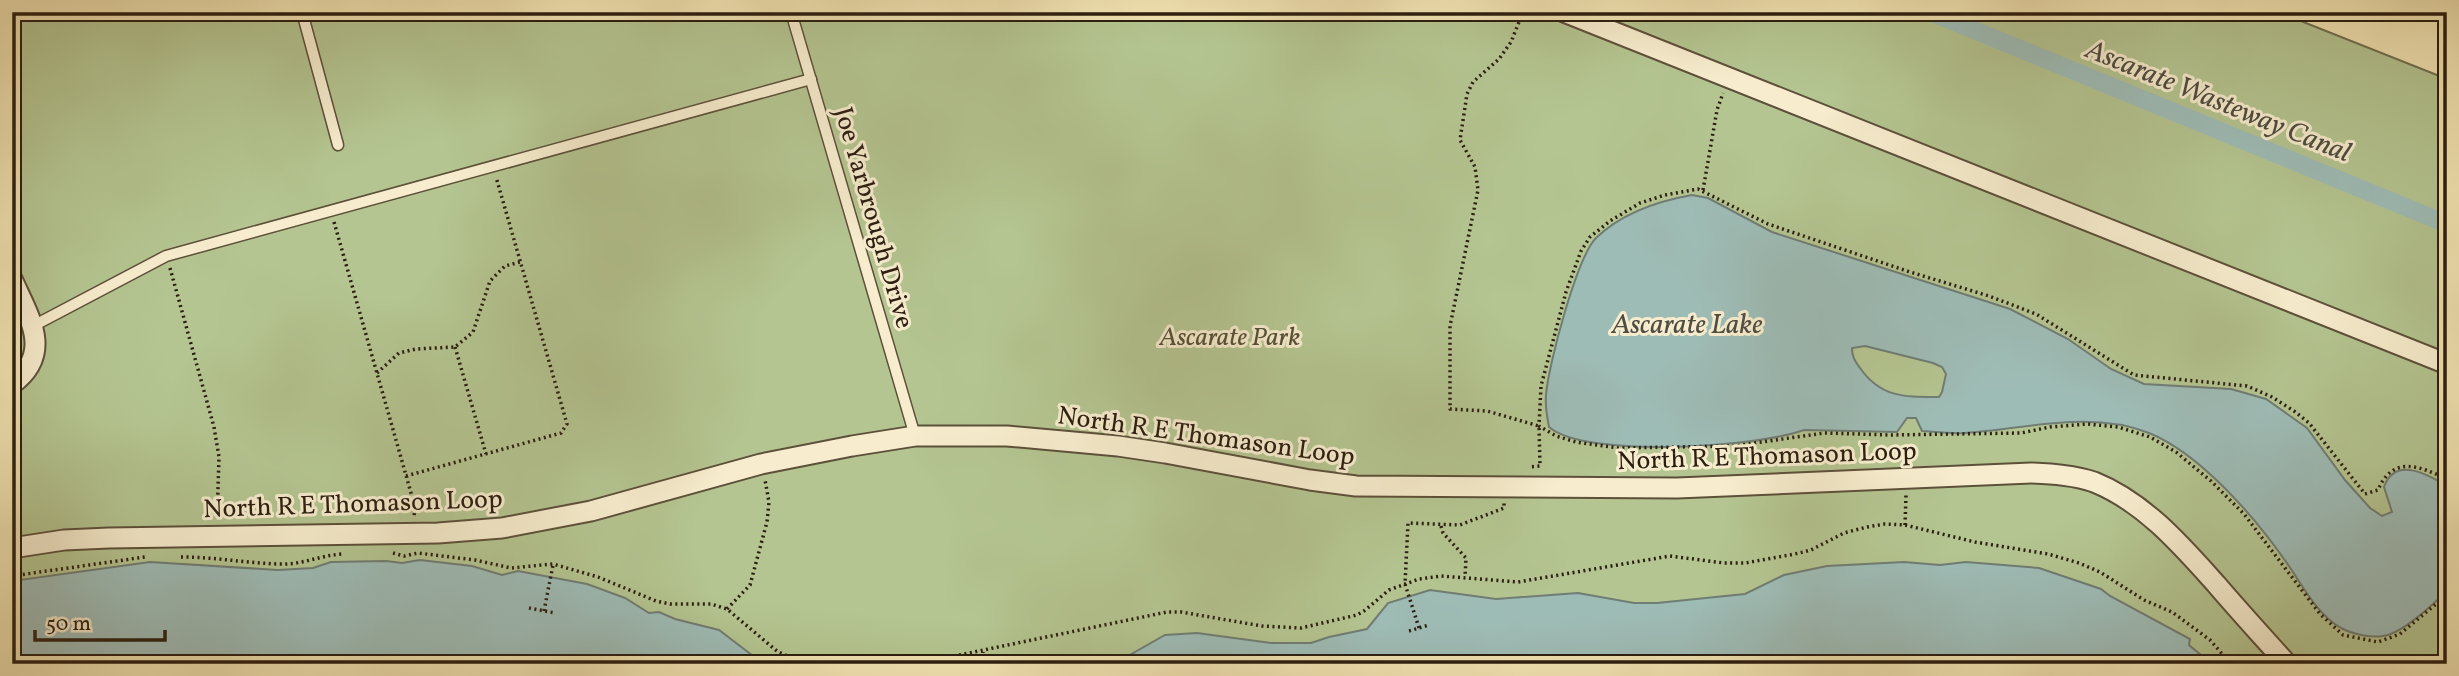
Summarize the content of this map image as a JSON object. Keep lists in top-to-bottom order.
{
  "streets": {
    "street": ["North R E Thomason Loop"],
    "lane": ["Joe Yarbrough Drive"]
  },
  "crossings": [
    ["Joe Yarbrough Drive", "North R E Thomason Loop"]
  ],
  "water": ["Ascarate Wasteway Canal", "Ascarate Lake"],
  "parks": ["Ascarate Park"],
  "scale_bar": "50 m"
}
